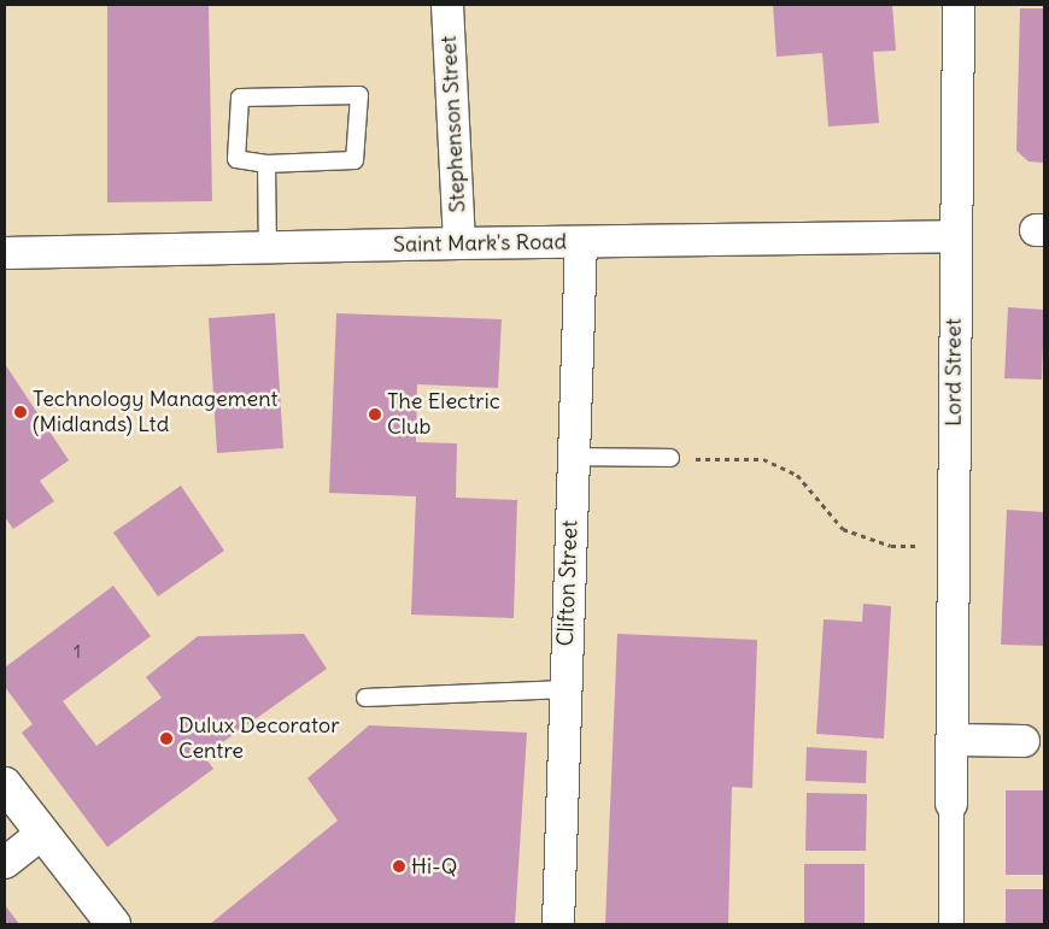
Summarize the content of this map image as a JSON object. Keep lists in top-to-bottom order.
{
  "streets": {
    "street": [
      "Stephenson Street",
      "Saint Mark's Road",
      "Lord Street",
      "Clifton Street"
    ]
  },
  "crossings": [
    ["Stephenson Street", "Saint Mark's Road"],
    ["Saint Mark's Road", "Lord Street"],
    ["Saint Mark's Road", "Clifton Street"]
  ],
  "places": [
    "Technology Management (Midlands) Ltd",
    "The Electric Club",
    "Dulux Decorator Centre",
    "Hi-Q"
  ],
  "house_numbers": ["1"]
}
